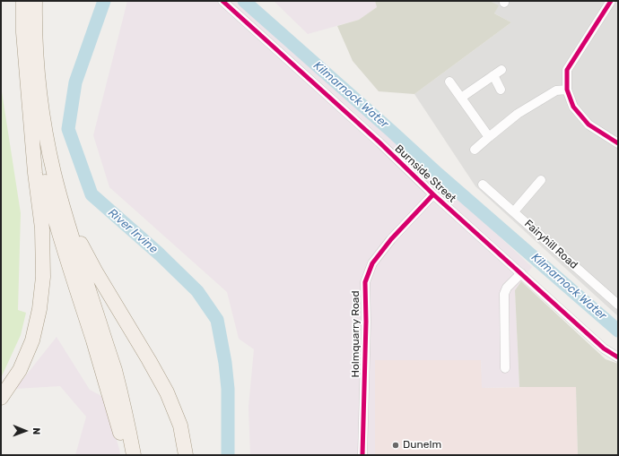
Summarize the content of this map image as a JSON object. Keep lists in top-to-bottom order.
{
  "streets": {
    "street": ["Burnside Street", "Fairyhill Road", "Holmquarry Road"]
  },
  "crossings": [
    ["Burnside Street", "Holmquarry Road"]
  ],
  "water": ["Kilmarnock Water", "River Irvine"],
  "places": ["Dunelm"],
  "north": "right"
}
